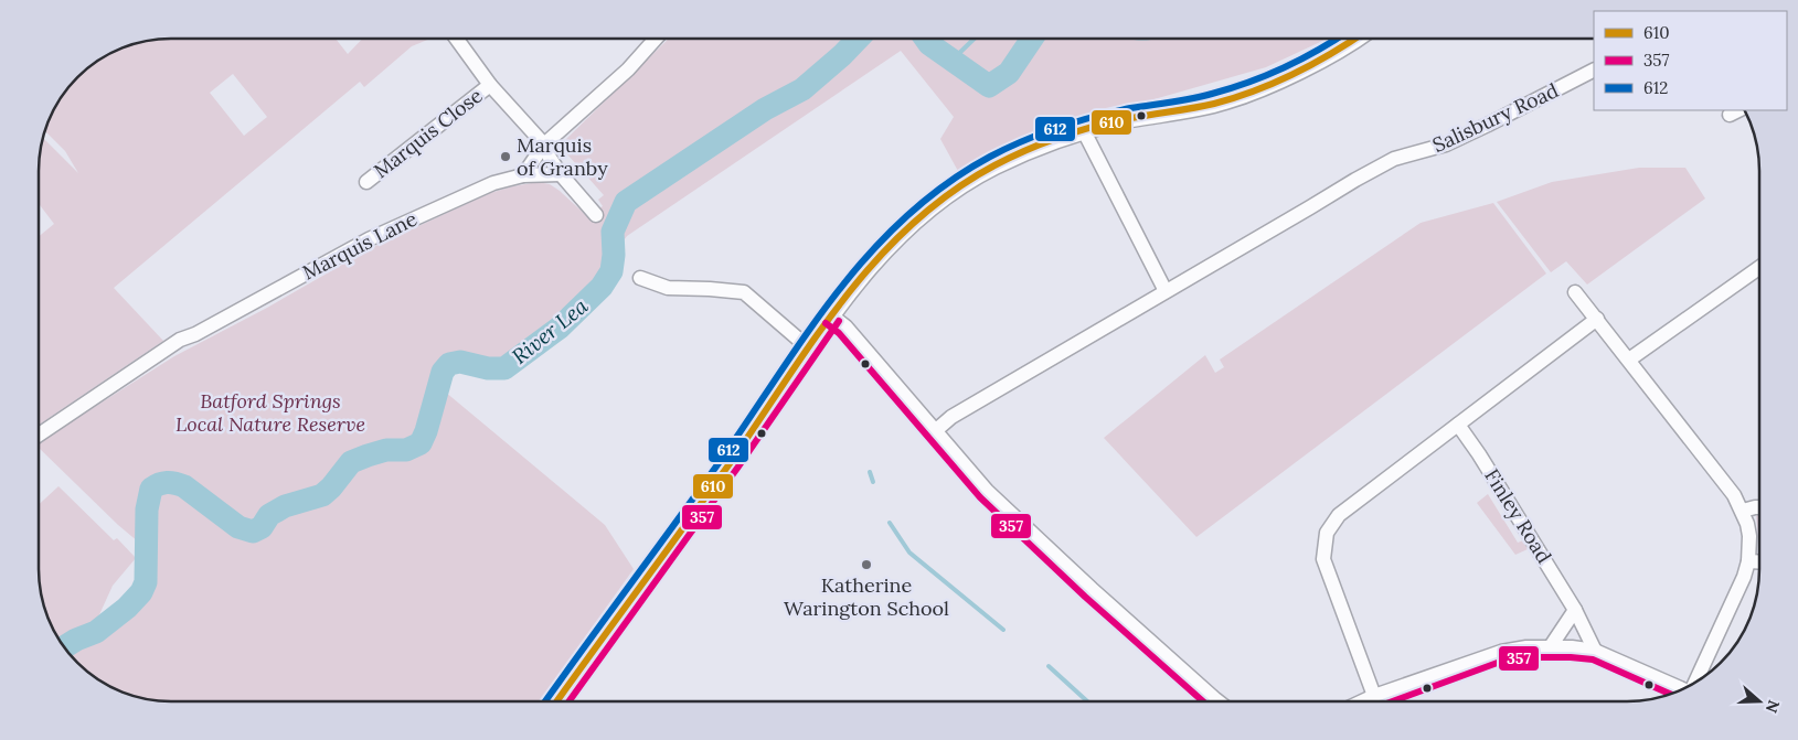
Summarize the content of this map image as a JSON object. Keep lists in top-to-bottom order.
{
  "streets": {
    "street": [
      "Salisbury Road",
      "Marquis Close",
      "Marquis Lane",
      "Finley Road"
    ]
  },
  "water": ["River Lea"],
  "parks": ["Batford Springs Local Nature Reserve"],
  "places": ["Marquis of Granby", "Katherine Warington School"],
  "lines": ["transit line 610", "transit line 612", "transit line 357"],
  "legend": ["610", "357", "612"],
  "north": "right"
}
